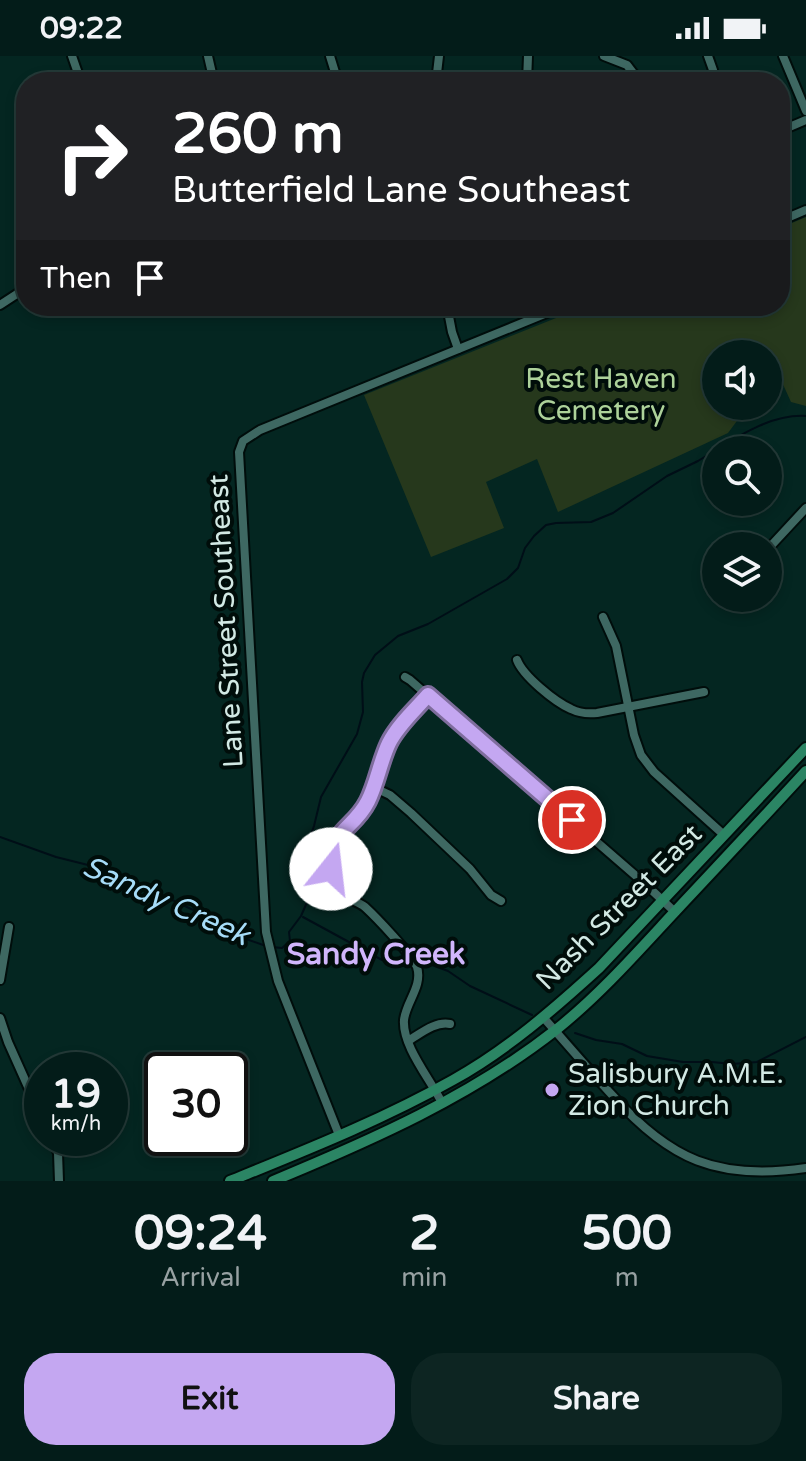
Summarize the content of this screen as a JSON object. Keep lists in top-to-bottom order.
{
  "streets": {
    "main road": ["Nash Street East"],
    "street": ["Lane Street Southeast"]
  },
  "crossings": [
    ["Lane Street Southeast", "Nash Street East"]
  ],
  "districts": ["Sandy Creek"],
  "water": ["Sandy Creek"],
  "parks": ["Rest Haven Cemetery"],
  "places": ["Salisbury A.M.E. Zion Church"],
  "page": {
    "status": "09:22",
    "turn": ["260 m", "Butterfield Lane Southeast"],
    "then": "Then",
    "speed": "19 km/h",
    "limit": "30",
    "eta": [
      "09:24",
      "Arrival",
      "2",
      "min",
      "500",
      "m"
    ],
    "buttons": ["Exit", "Share"]
  }
}
